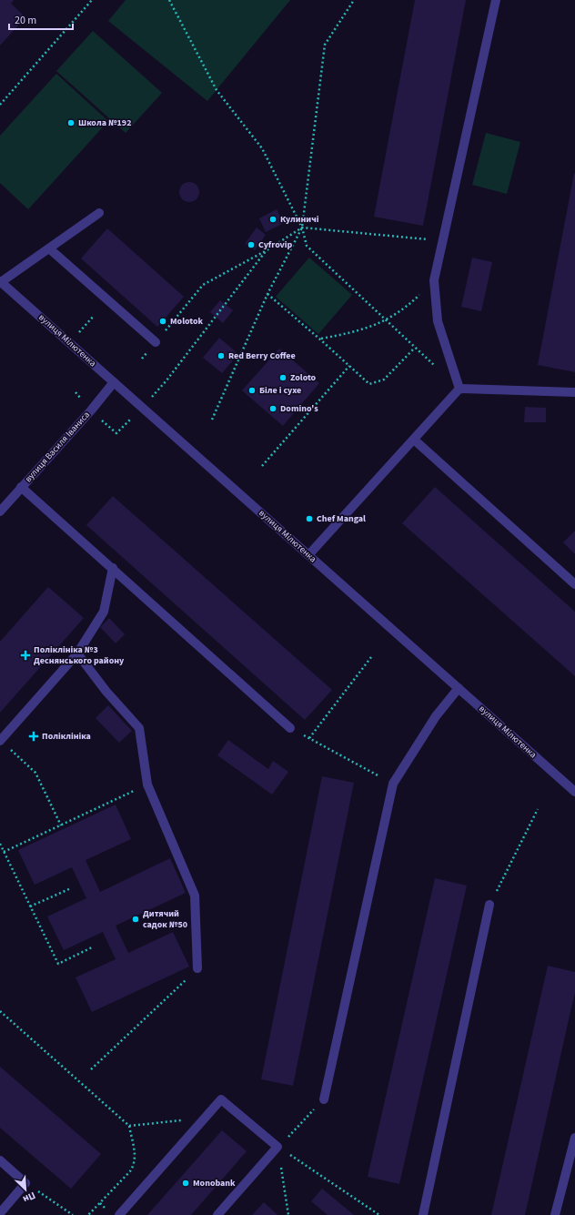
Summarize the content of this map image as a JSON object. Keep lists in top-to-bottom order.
{
  "streets": {
    "street": ["вулиця Мілютенка", "вулиця Василя Іваниса"]
  },
  "crossings": [
    ["вулиця Мілютенка", "вулиця Василя Іваниса"]
  ],
  "places": {
    "other": [
      "Школа №192",
      "Кулиничі",
      "Cyfrovip",
      "Molotok",
      "Red Berry Coffee",
      "Zoloto",
      "Біле і сухе",
      "Domino's",
      "Chef Mangal",
      "Дитячий садок №50",
      "Monobank"
    ],
    "health": ["Поліклініка №3 Деснянського району", "Поліклініка"]
  },
  "scale_bar": "20 m",
  "north": "bottom right"
}
